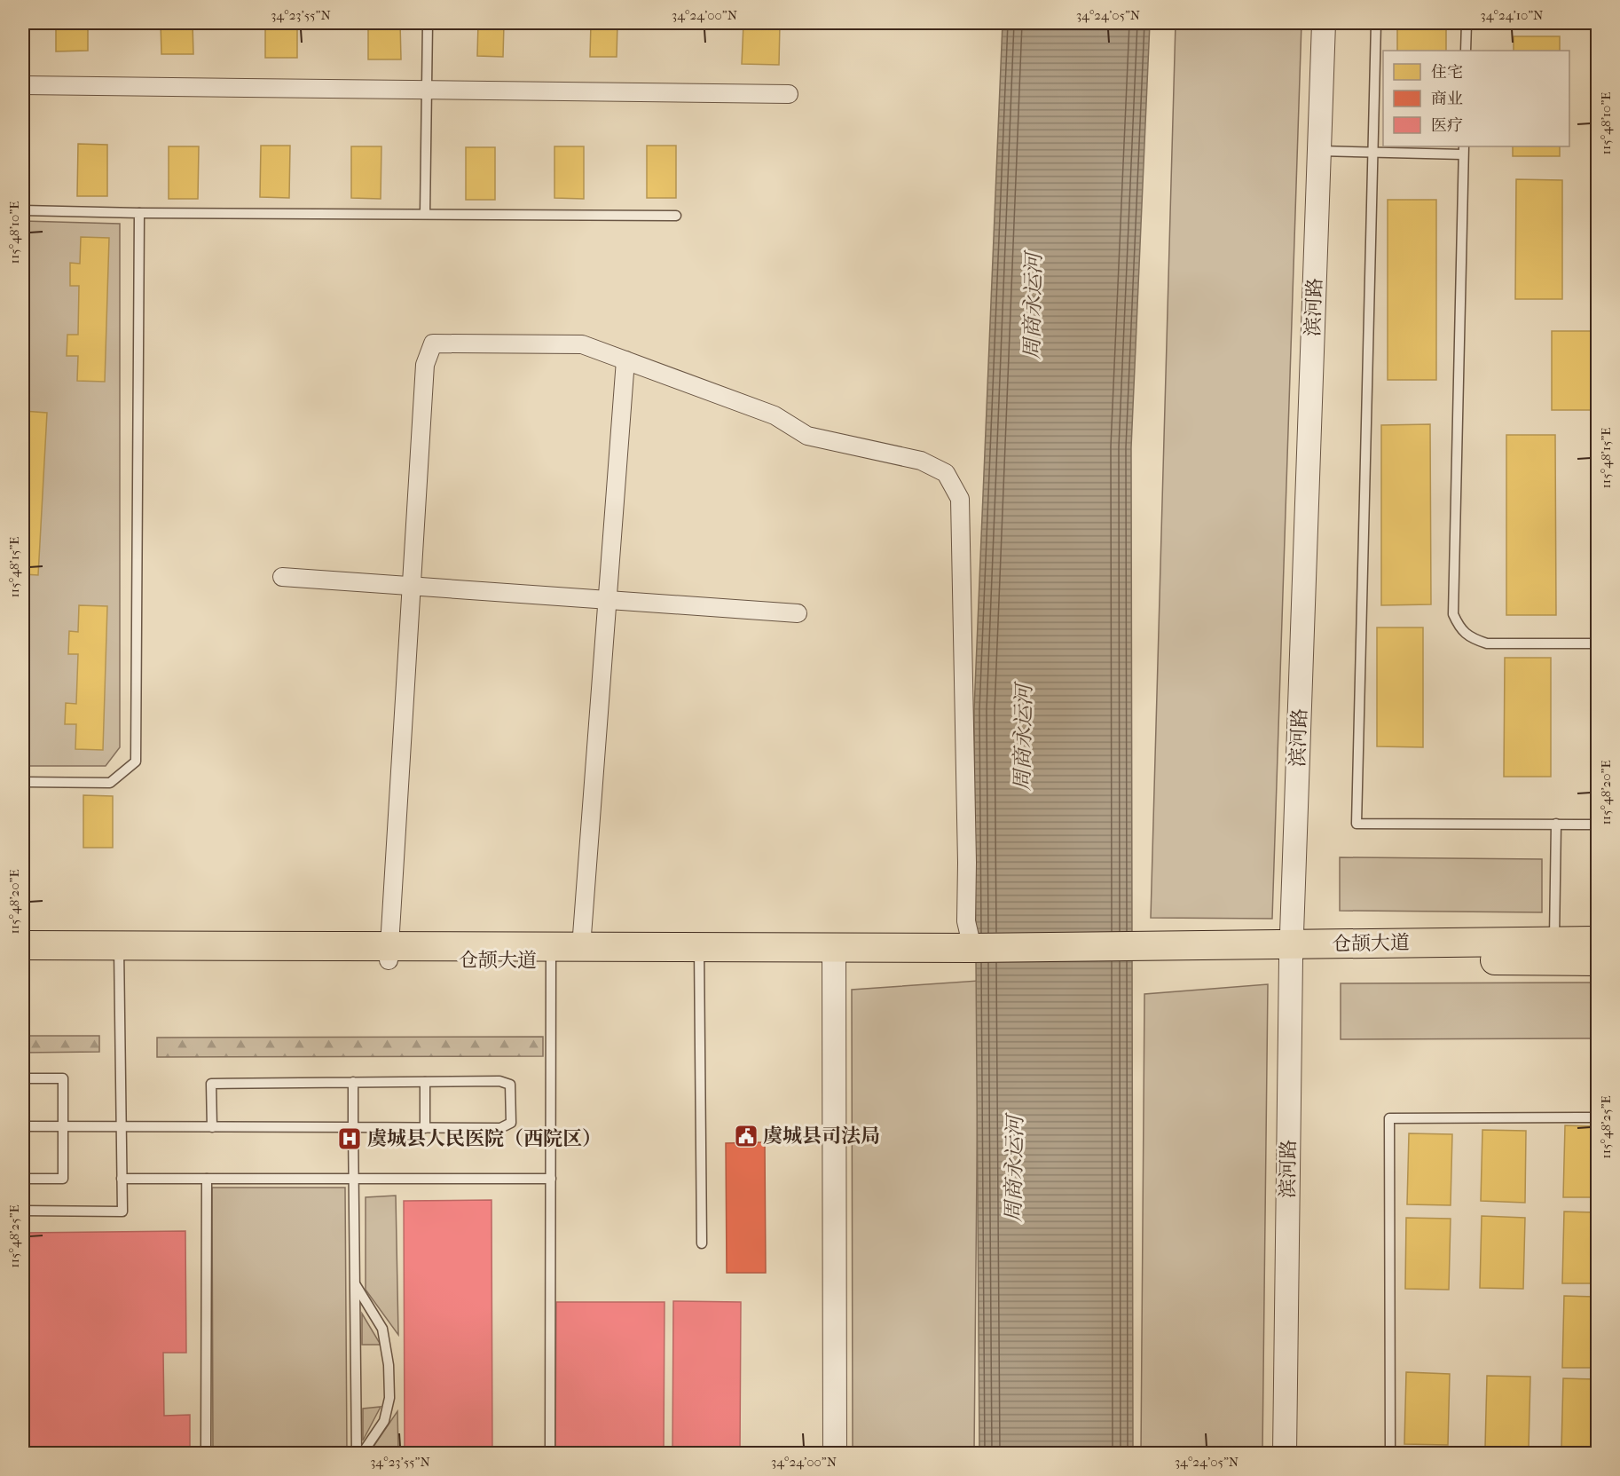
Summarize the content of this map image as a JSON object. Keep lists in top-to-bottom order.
{
  "streets": {
    "main road": ["仓颉大道"],
    "street": ["滨河路"]
  },
  "crossings": [
    ["滨河路", "仓颉大道"]
  ],
  "water": ["周商永运河"],
  "places": {
    "public building": ["虞城县司法局"],
    "hospital": ["虞城县人民医院（西院区）"]
  },
  "legend": ["住宅", "商业", "医疗"],
  "coordinates": [
    "34°23'55\"N",
    "34°24'00\"N",
    "34°24'05\"N",
    "34°24'10\"N",
    "115°48'10\"E",
    "115°48'15\"E",
    "115°48'20\"E",
    "115°48'25\"E"
  ]
}
